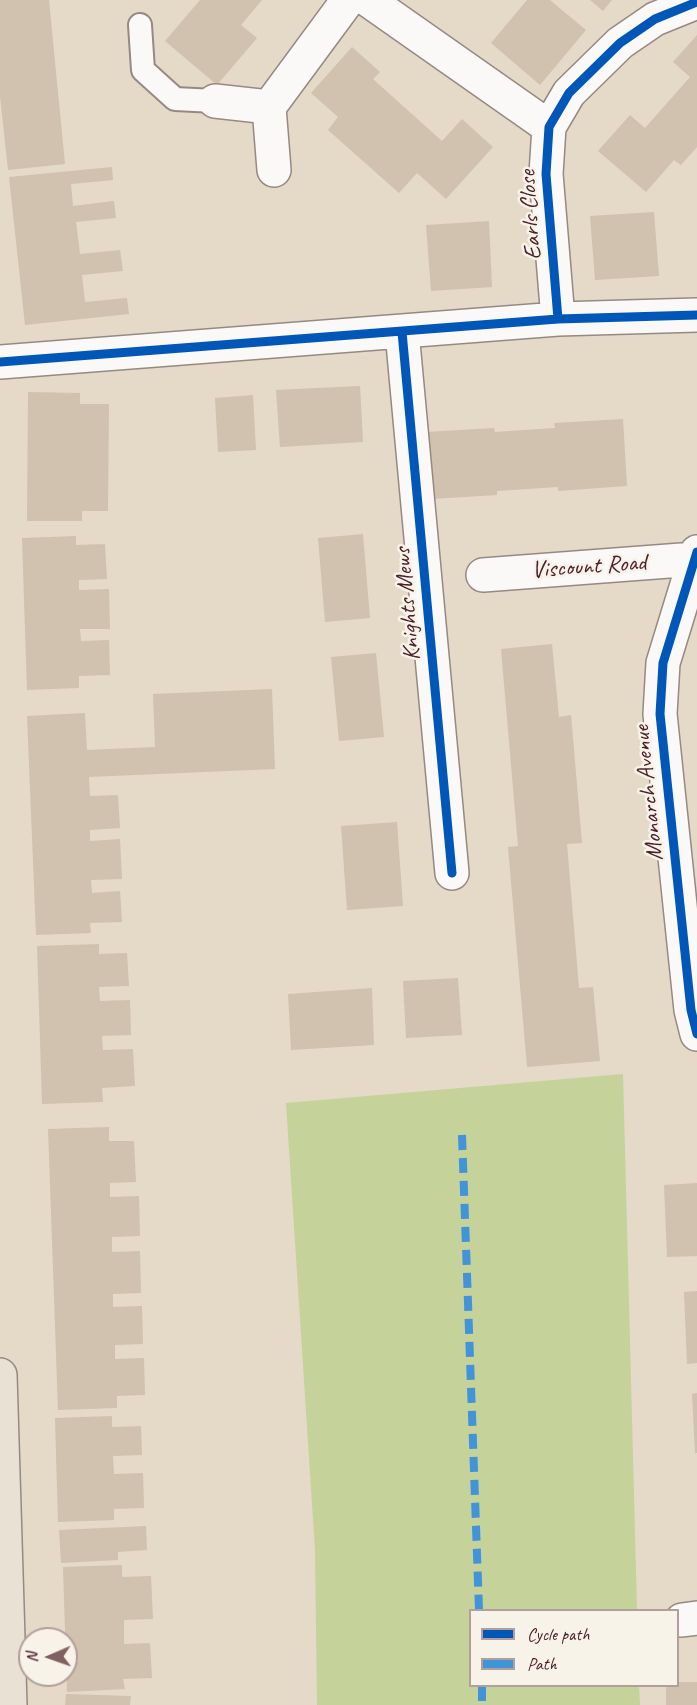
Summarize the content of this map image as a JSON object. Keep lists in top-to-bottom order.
{
  "streets": {
    "street": [
      "Earls Close",
      "Viscount Road",
      "Knights Mews",
      "Monarch Avenue"
    ]
  },
  "crossings": [
    ["Viscount Road", "Monarch Avenue"]
  ],
  "legend": ["Cycle path", "Path"],
  "north": "left"
}
